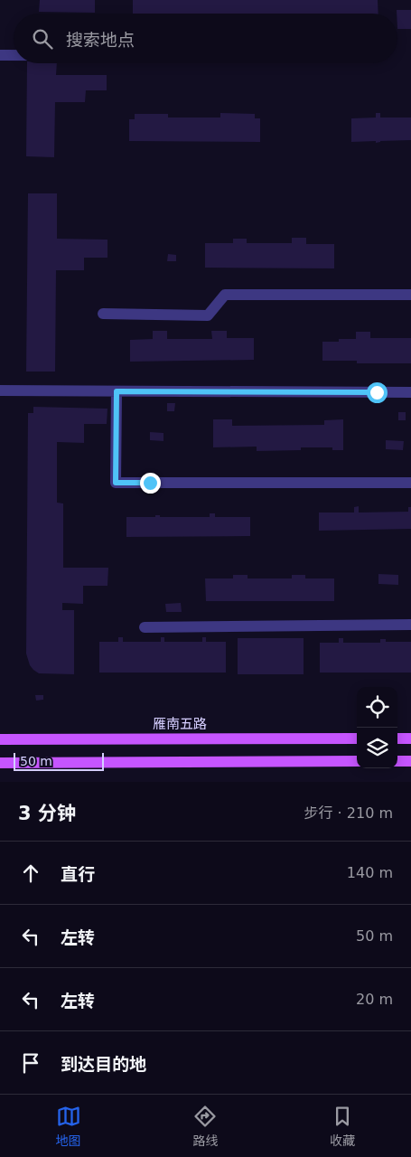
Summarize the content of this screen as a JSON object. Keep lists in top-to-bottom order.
{
  "streets": {
    "main road": ["雁南五路"]
  },
  "scale_bar": "50 m",
  "page": {
    "search": "搜索地点",
    "scale": "50 m",
    "heading": ["3 分钟", "步行 · 210 m"],
    "list": [
      ["直行", "140 m"],
      ["左转", "50 m"],
      ["左转", "20 m"],
      "到达目的地"
    ],
    "nav": ["地图", "路线", "收藏"]
  }
}
